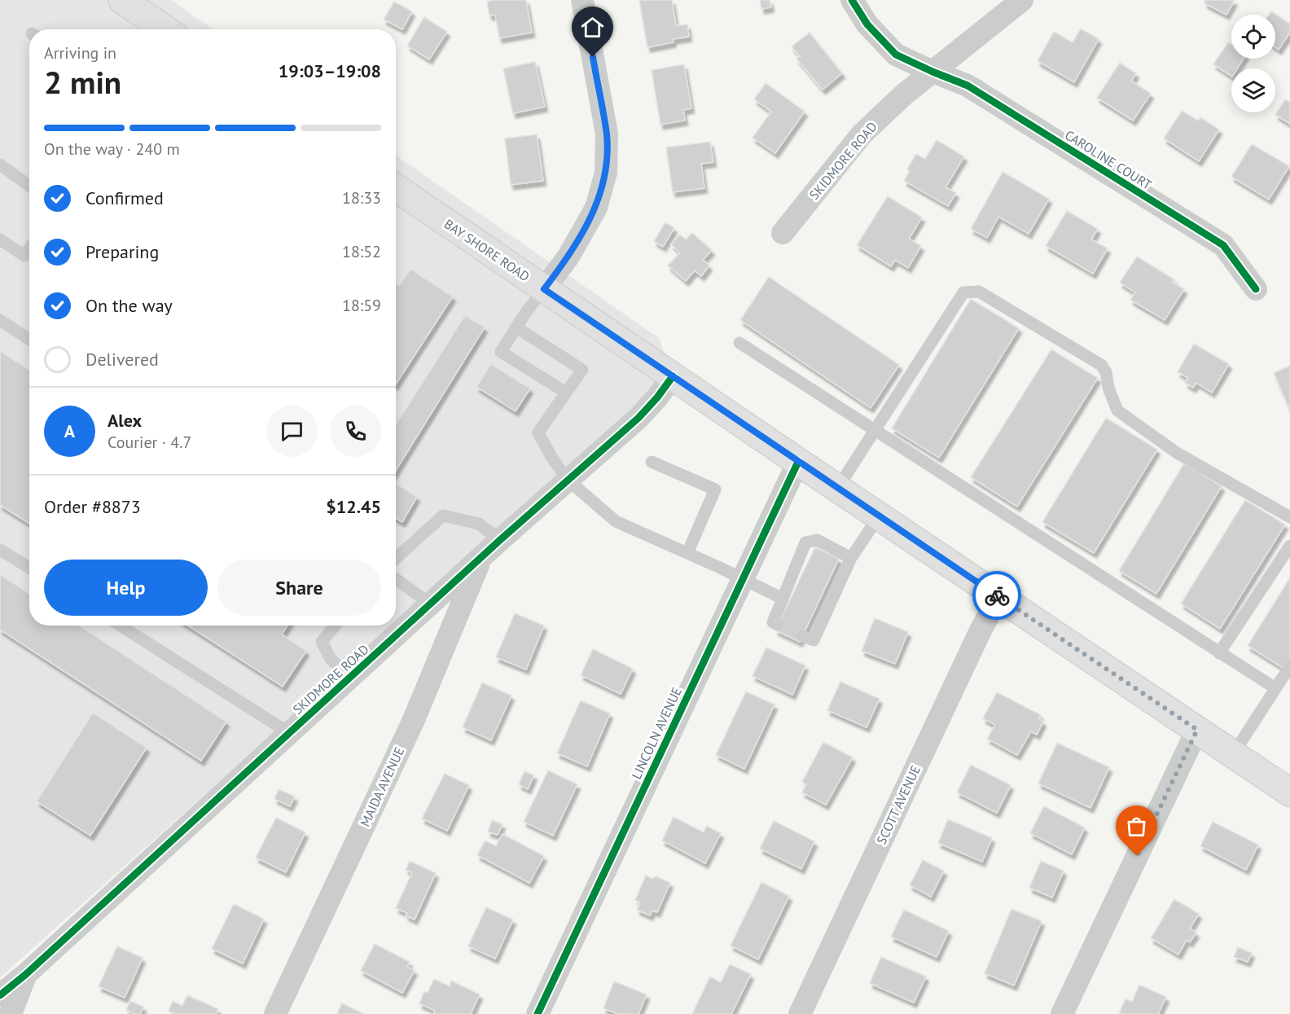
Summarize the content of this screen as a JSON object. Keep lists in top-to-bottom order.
{
  "streets": {
    "main road": ["BAY SHORE ROAD"],
    "street": [
      "CAROLINE COURT",
      "SKIDMORE ROAD",
      "LINCOLN AVENUE",
      "MAIDA AVENUE",
      "SCOTT AVENUE"
    ]
  },
  "crossings": [
    ["CAROLINE COURT", "SKIDMORE ROAD"],
    ["SKIDMORE ROAD", "BAY SHORE ROAD"],
    ["SKIDMORE ROAD", "MAIDA AVENUE"],
    ["BAY SHORE ROAD", "LINCOLN AVENUE"],
    ["BAY SHORE ROAD", "SCOTT AVENUE"]
  ],
  "page": {
    "heading": ["2 min", "Arriving in", "19:03–19:08"],
    "panel": [
      "Alex",
      "Courier · 4.7",
      "Order #8873",
      "$12.45"
    ],
    "bar": "On the way · 240 m",
    "list": [
      ["Confirmed", "18:33"],
      ["Preparing", "18:52"],
      ["On the way", "18:59"],
      "Delivered"
    ],
    "round": "A",
    "buttons": ["Help", "Share"]
  }
}
